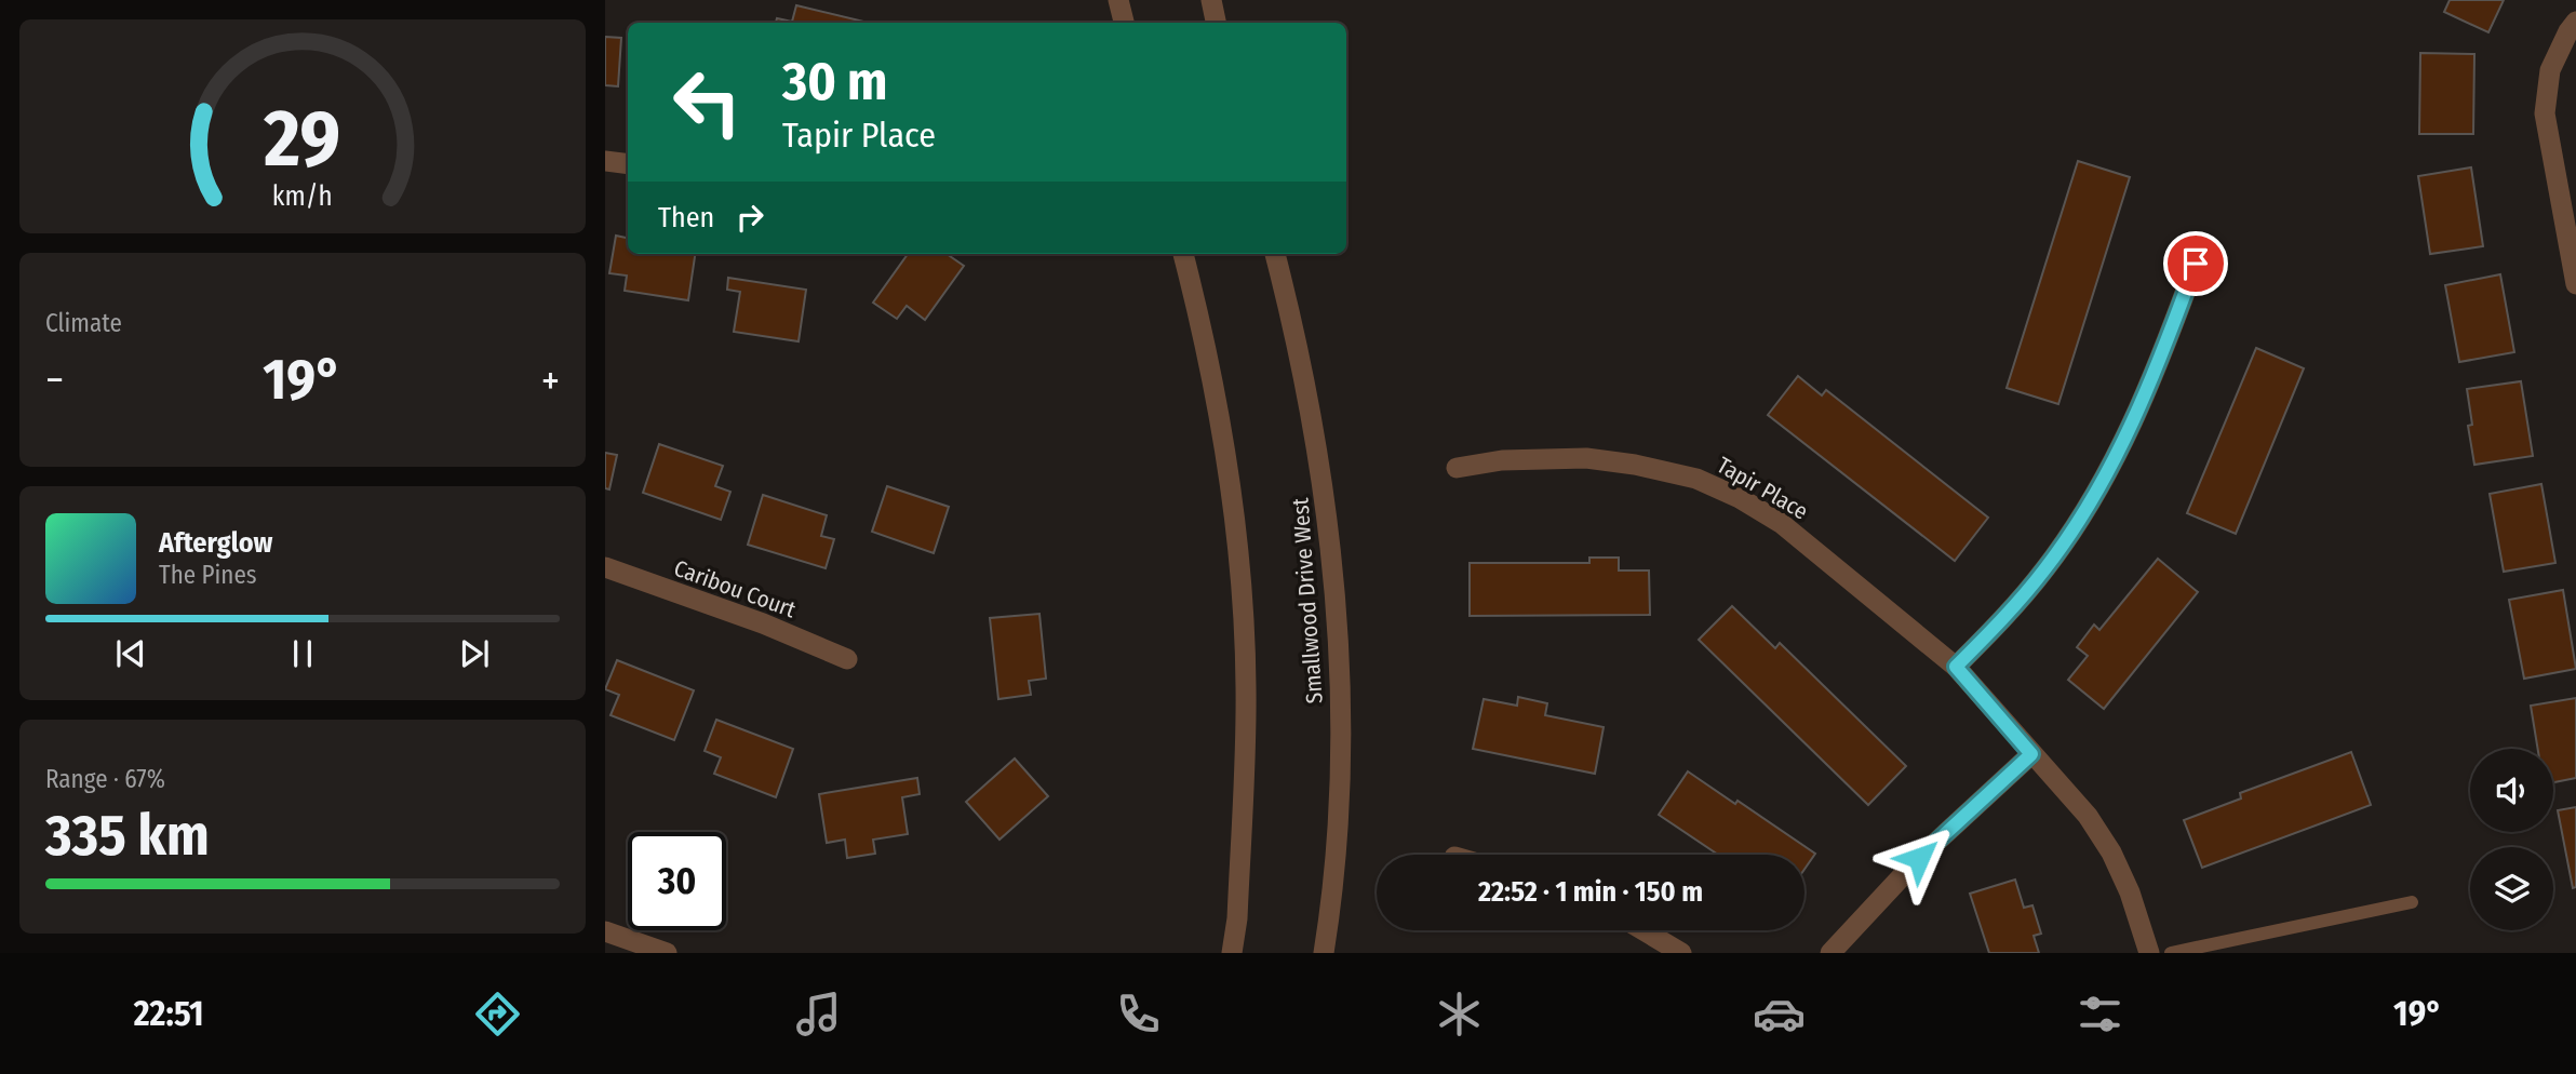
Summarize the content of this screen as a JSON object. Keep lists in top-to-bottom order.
{
  "streets": {
    "street": ["Tapir Place", "Caribou Court", "Smallwood Drive West"]
  },
  "page": {
    "turn": ["30 m", "Tapir Place"],
    "then": "Then",
    "tile": [
      "Climate",
      ["Range · 67%", "335 km"]
    ],
    "heat": ["−", "19°", "+"],
    "song": ["Afterglow", "The Pines"],
    "limit": "30",
    "trip": "22:52 · 1 min · 150 m",
    "tabs": ["22:51", "19°"],
    "gauge": ["29", "km/h"]
  }
}
